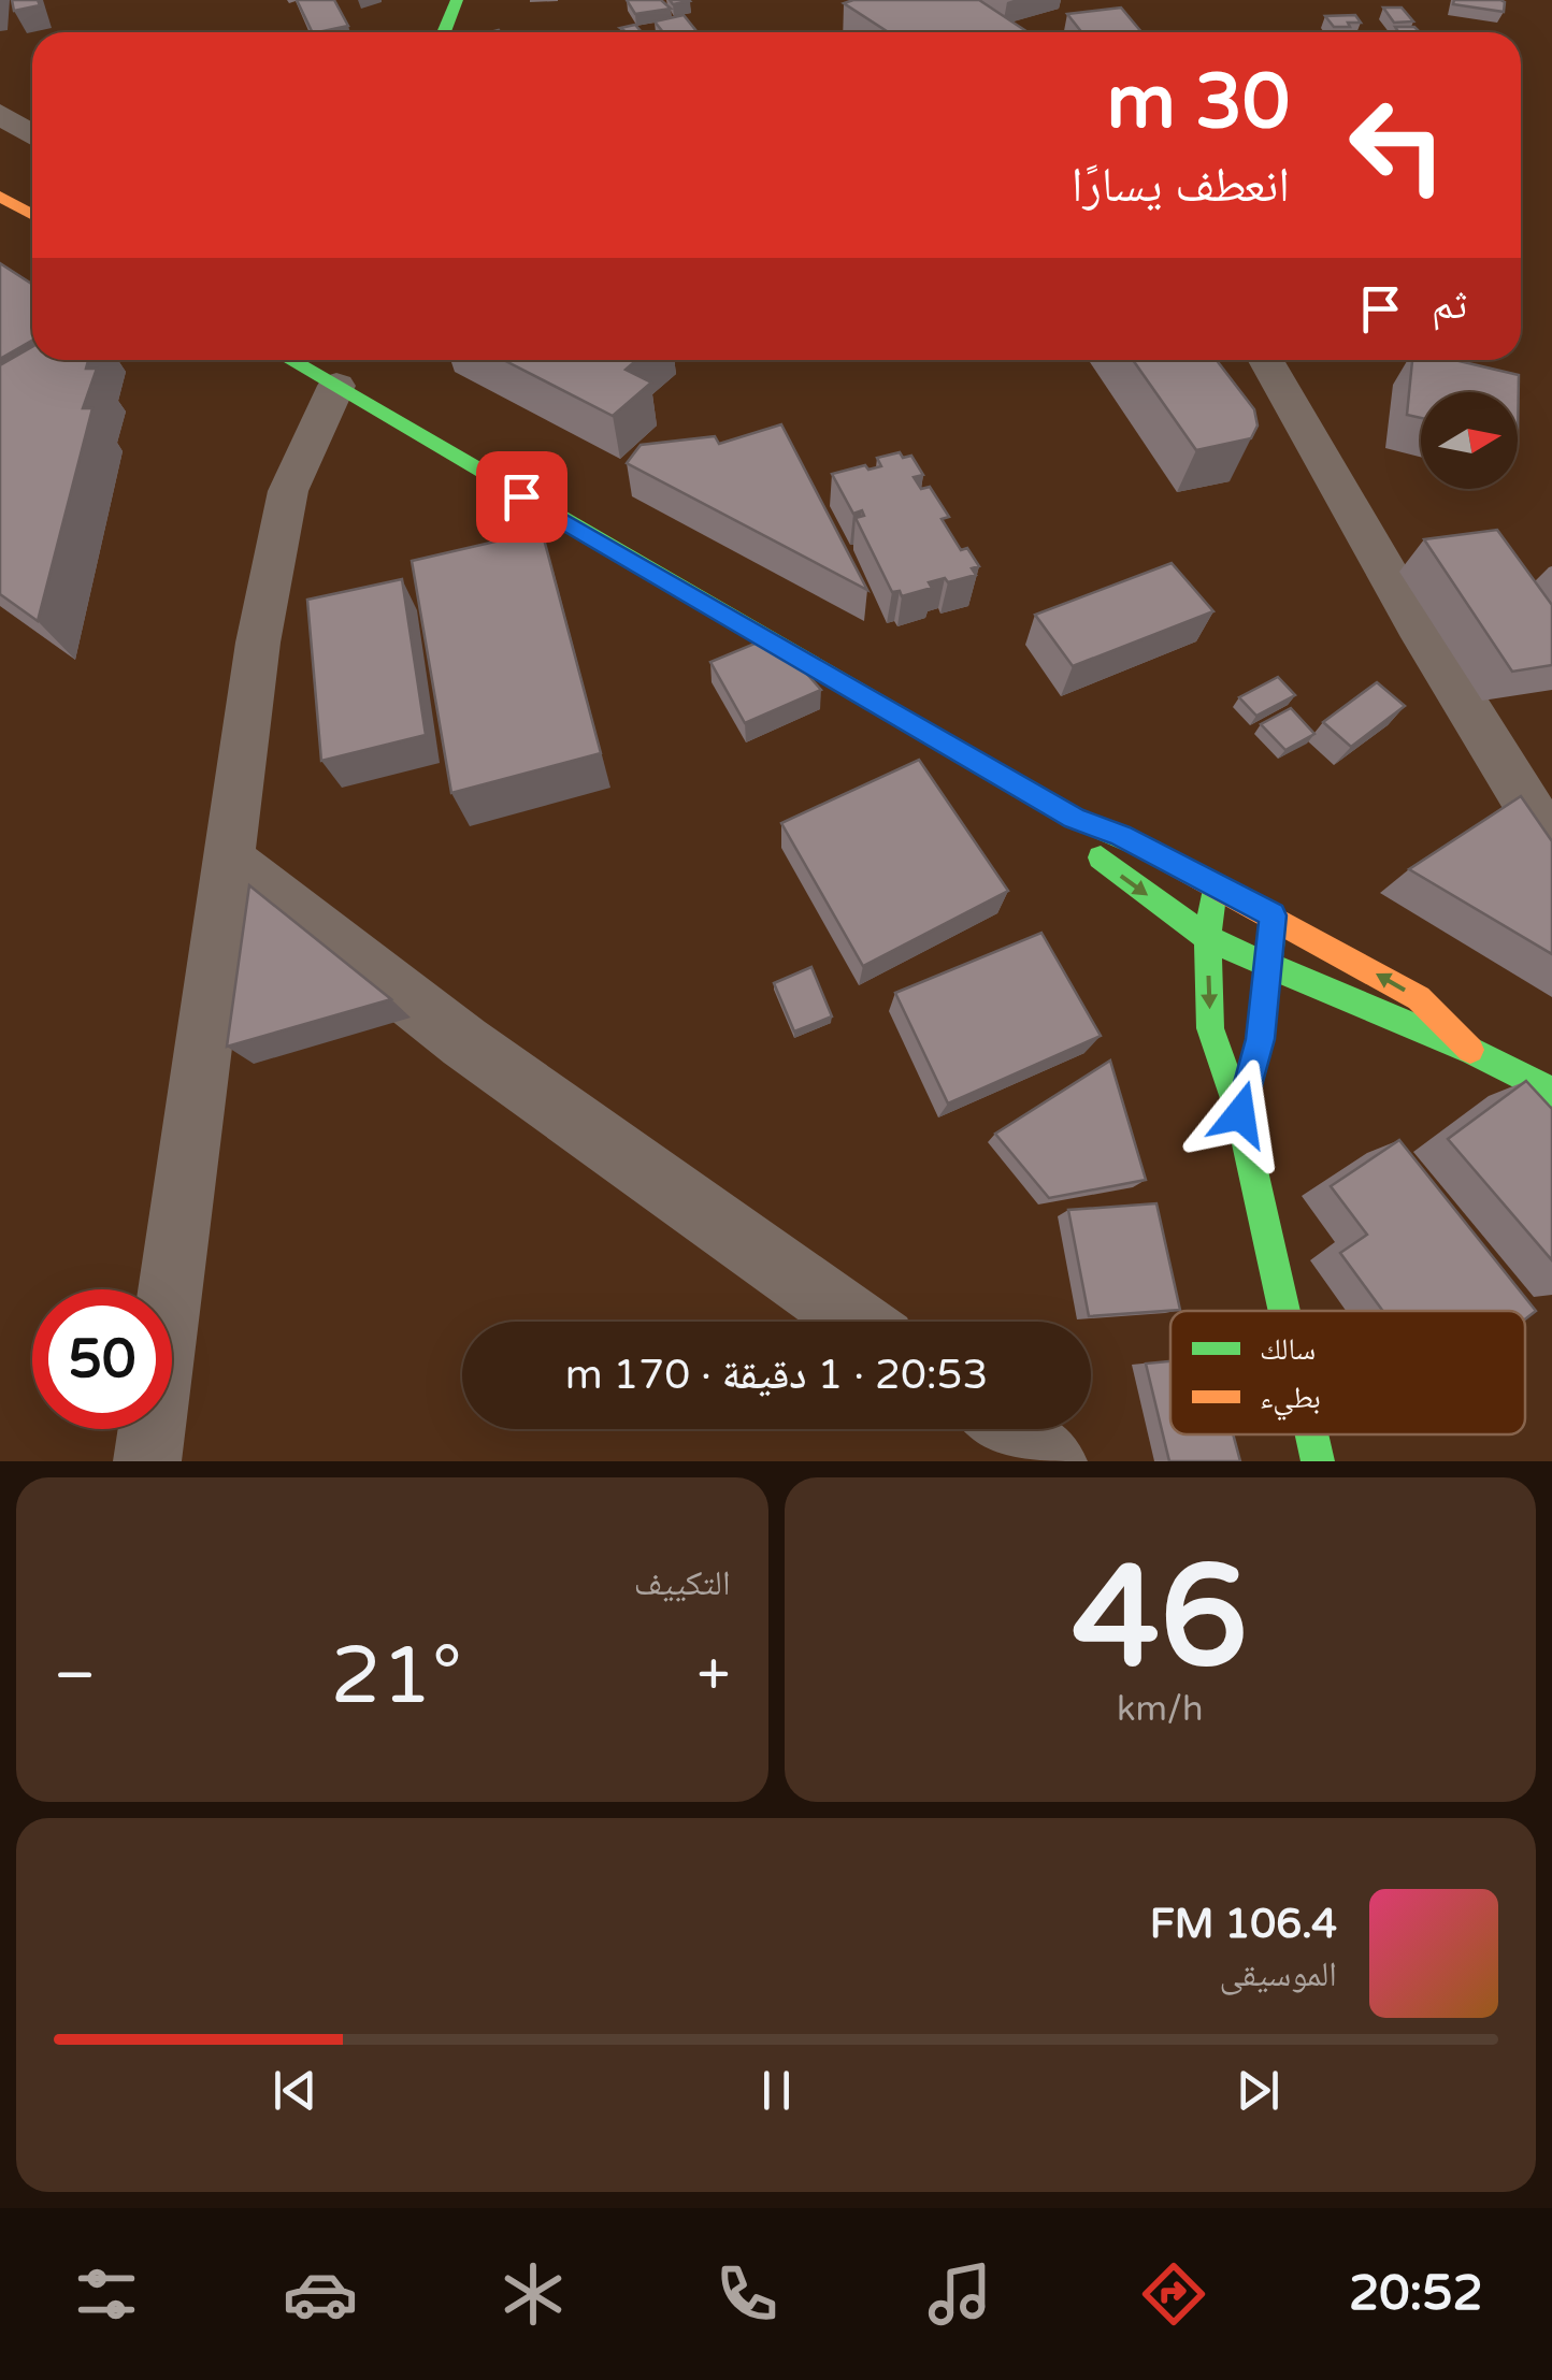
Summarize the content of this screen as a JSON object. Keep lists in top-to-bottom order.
{
  "legend": ["سالك", "بطيء"],
  "north": "right",
  "page": {
    "turn": ["30 m", "انعطف يسارًا"],
    "then": "ثم",
    "limit": "50",
    "trip": "20:53 · 1 دقيقة · 170 m",
    "tile": [
      ["46", "km/h"],
      "التكييف"
    ],
    "heat": ["−", "21°", "+"],
    "song": ["106.4 FM", "الموسيقى"],
    "tabs": "20:52"
  }
}
